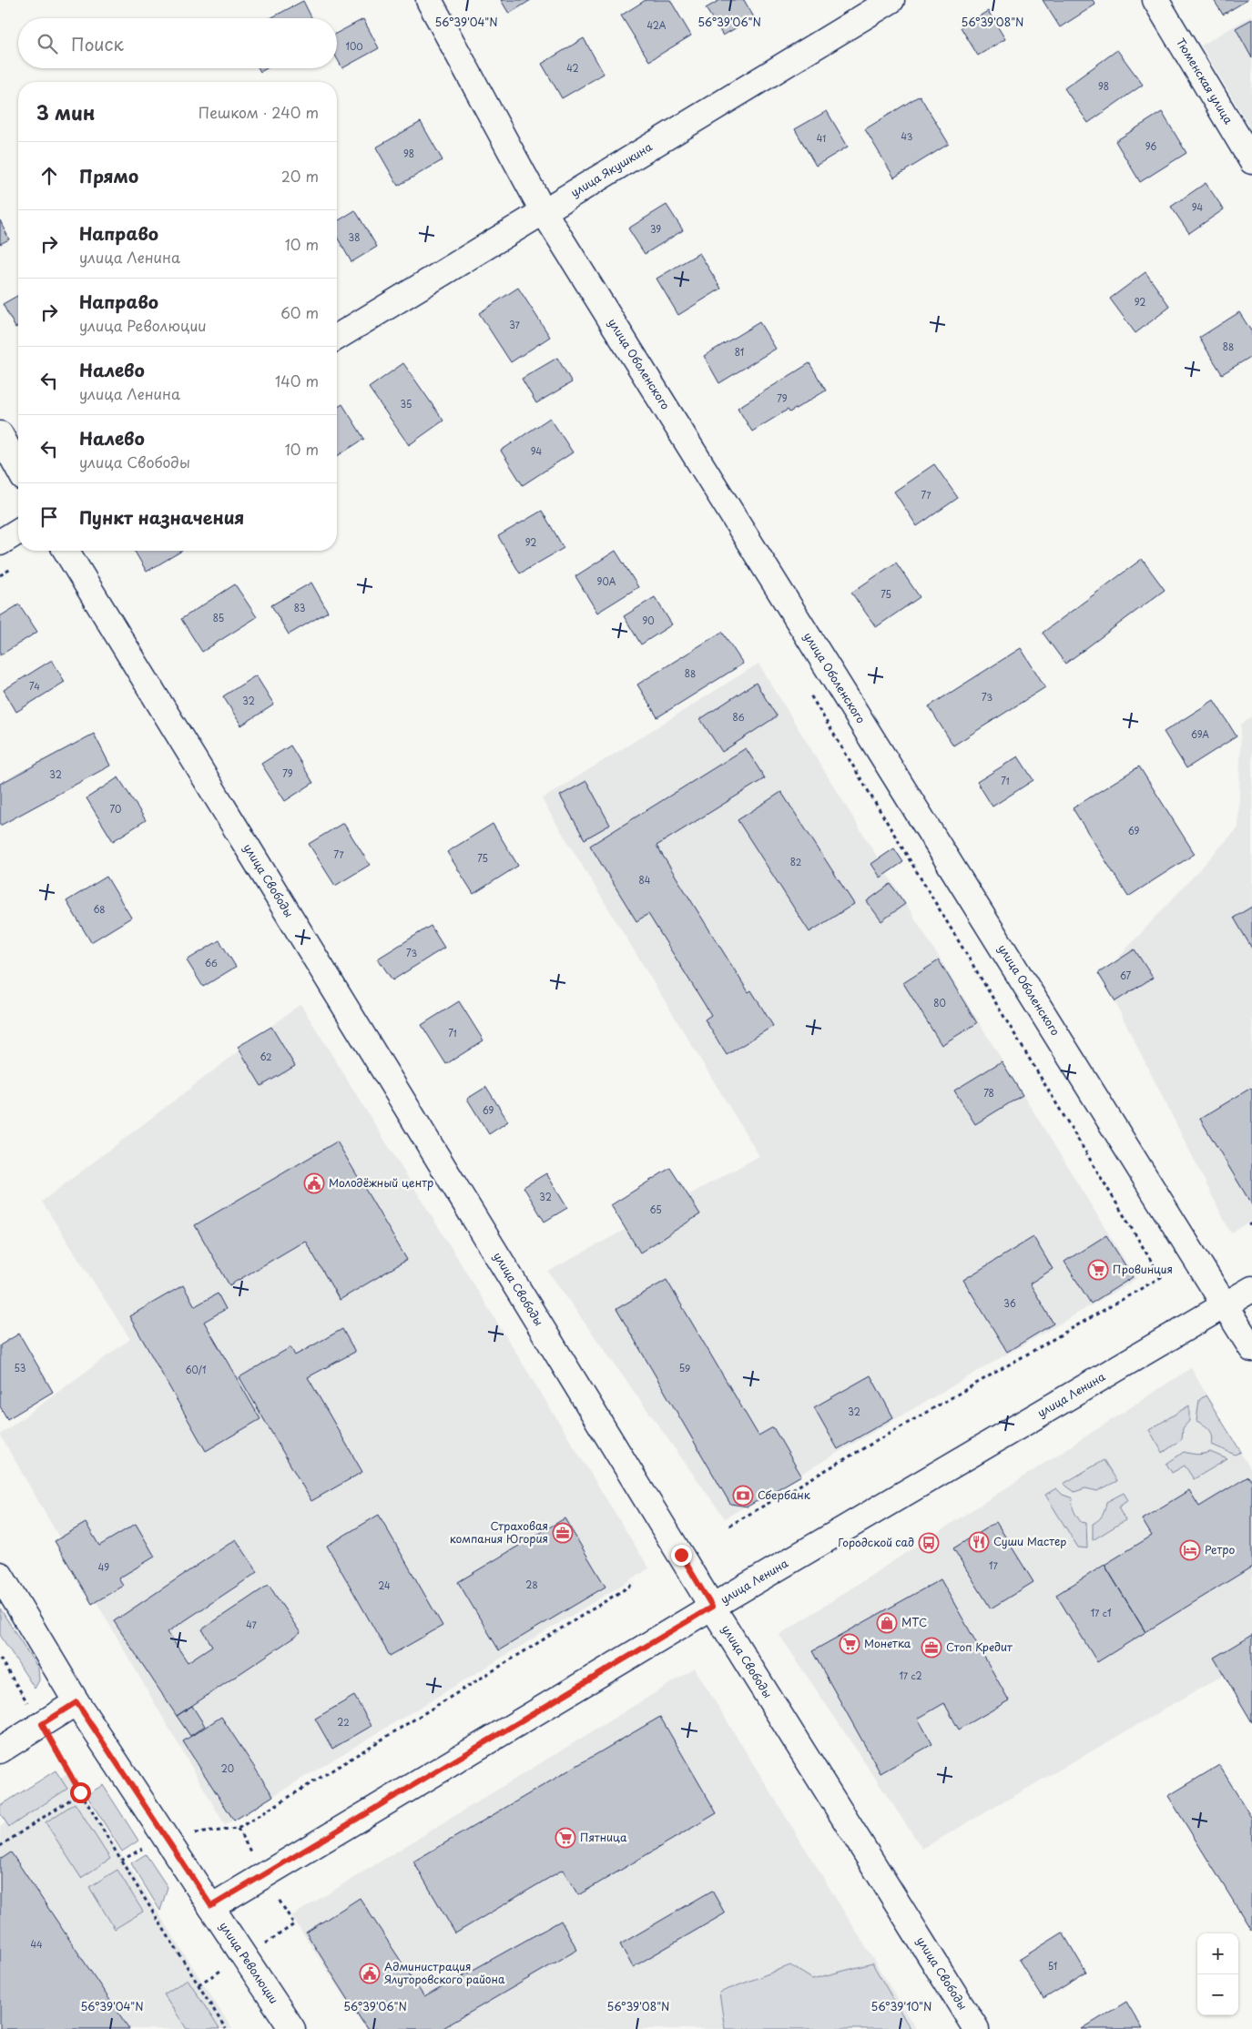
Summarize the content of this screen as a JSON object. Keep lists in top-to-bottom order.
{
  "streets": {
    "street": [
      "Тюменская улица",
      "улица Якушкина",
      "улица Оболенского",
      "улица Свободы",
      "улица Ленина",
      "улица Революции"
    ]
  },
  "crossings": [
    ["улица Якушкина", "улица Оболенского"],
    ["улица Оболенского", "улица Ленина"],
    ["улица Свободы", "улица Ленина"],
    ["улица Ленина", "улица Революции"]
  ],
  "places": {
    "public building": ["Молодёжный центр", "Администрация Ялуторовского района"],
    "supermarket": ["Провинция", "Монетка", "Пятница"],
    "bank": ["Сбербанк"],
    "office": ["Страховая компания Югория", "Стоп Кредит"],
    "restaurant": ["Суши Мастер"],
    "bus stop": ["Городской сад"],
    "hotel": ["Ретро"],
    "shop": ["МТС"]
  },
  "house_numbers": [
    "42А",
    "100",
    "42",
    "98",
    "43",
    "41",
    "96",
    "98",
    "94",
    "39",
    "38",
    "92",
    "37",
    "88",
    "81",
    "79",
    "35",
    "94",
    "77",
    "92",
    "90А",
    "75",
    "83",
    "85",
    "90",
    "88",
    "74",
    "73",
    "32",
    "86",
    "69А",
    "79",
    "32",
    "71",
    "70",
    "69",
    "77",
    "75",
    "82",
    "84",
    "68",
    "73",
    "66",
    "67",
    "80",
    "71",
    "62",
    "78",
    "69",
    "32",
    "65",
    "36",
    "53",
    "59",
    "60/1",
    "32",
    "17",
    "49",
    "28",
    "24",
    "17 с1",
    "47",
    "17 с2",
    "22",
    "20",
    "44",
    "51"
  ],
  "page": {
    "search": "Поиск",
    "heading": ["3 мин", "Пешком · 240 m"],
    "list": [
      ["Прямо", "20 m"],
      ["Направо", "улица Ленина", "10 m"],
      ["Направо", "улица Революции", "60 m"],
      ["Налево", "улица Ленина", "140 m"],
      ["Налево", "улица Свободы", "10 m"],
      "Пункт назначения"
    ],
    "map_buttons": ["+", "−"]
  },
  "coordinates": [
    "56°39'04\"N",
    "56°39'06\"N",
    "56°39'08\"N",
    "56°39'10\"N"
  ]
}
